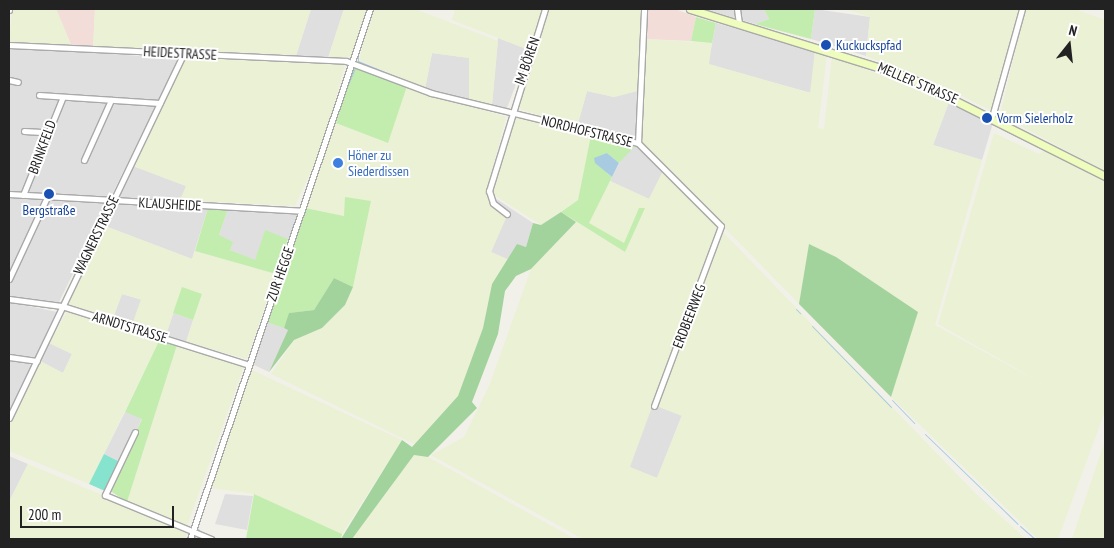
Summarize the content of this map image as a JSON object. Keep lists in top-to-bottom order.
{
  "streets": {
    "main road": ["MELLER STRASSE"],
    "street": [
      "HEIDESTRASSE",
      "IM BÖREN",
      "NORDHOFSTRASSE",
      "BRINKFELD",
      "KLAUSHEIDE",
      "WAGNERSTRASSE",
      "ZUR HEGGE",
      "ERDBEERWEG",
      "ARNDTSTRASSE"
    ]
  },
  "crossings": [
    ["HEIDESTRASSE", "NORDHOFSTRASSE"],
    ["HEIDESTRASSE", "WAGNERSTRASSE"],
    ["HEIDESTRASSE", "ZUR HEGGE"],
    ["IM BÖREN", "NORDHOFSTRASSE"],
    ["NORDHOFSTRASSE", "ZUR HEGGE"],
    ["NORDHOFSTRASSE", "ERDBEERWEG"],
    ["BRINKFELD", "KLAUSHEIDE"],
    ["KLAUSHEIDE", "WAGNERSTRASSE"],
    ["KLAUSHEIDE", "ZUR HEGGE"],
    ["WAGNERSTRASSE", "ARNDTSTRASSE"],
    ["ZUR HEGGE", "ARNDTSTRASSE"]
  ],
  "places": [
    "Kuckuckspfad",
    "Vorm Sielerholz",
    "Höner zu Siederdissen",
    "Bergstraße"
  ],
  "scale_bar": "200 m",
  "north": "top"
}
